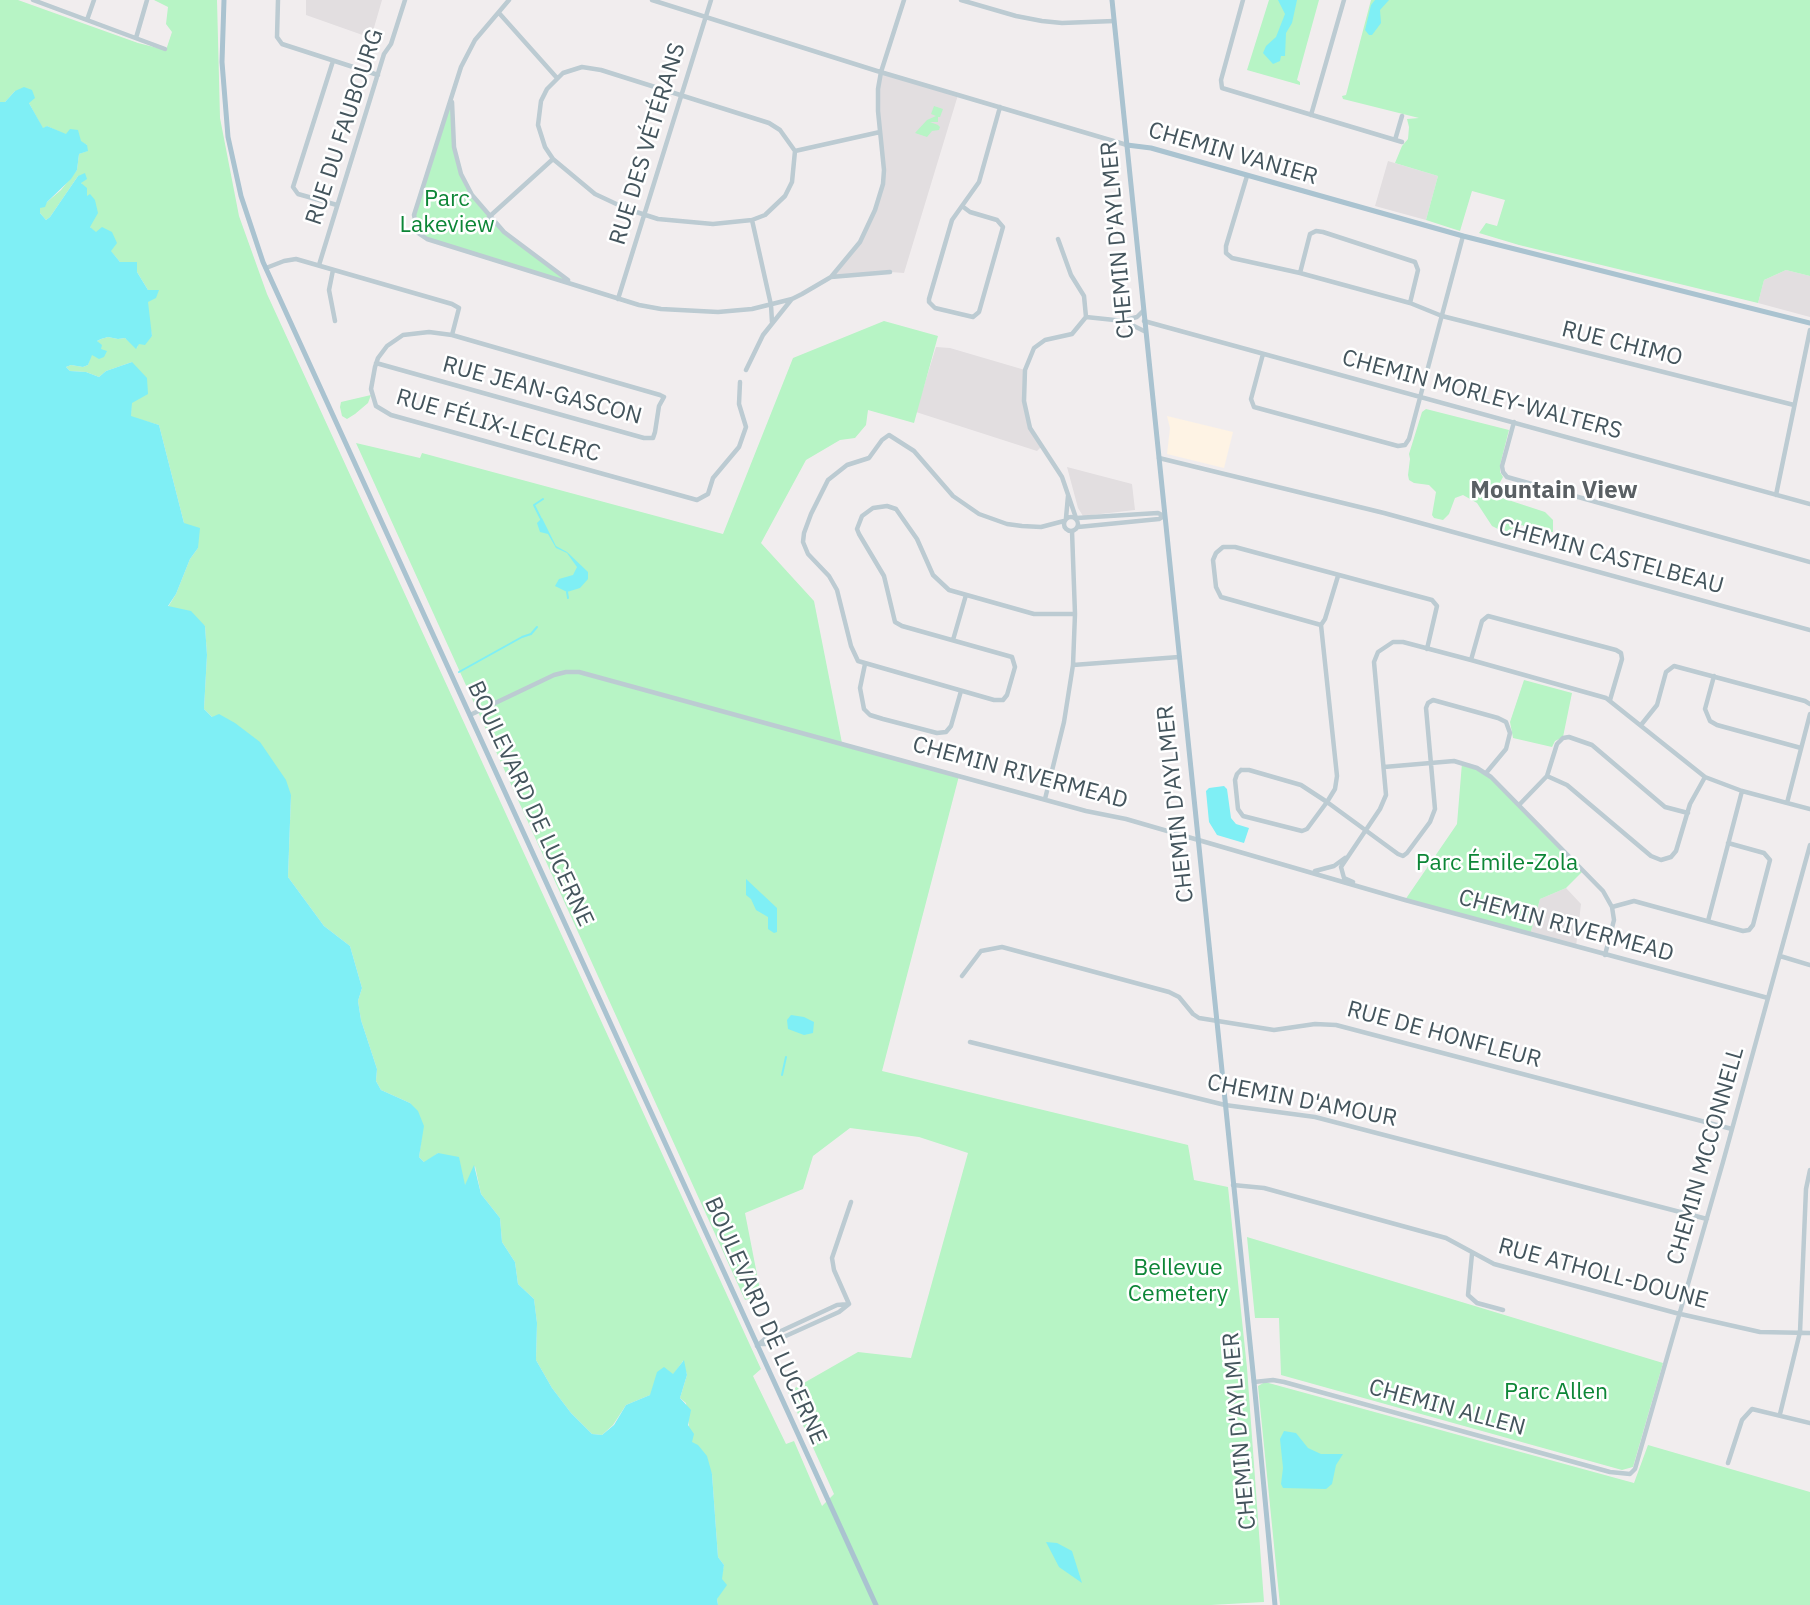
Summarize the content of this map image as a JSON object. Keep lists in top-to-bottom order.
{
  "streets": {
    "main road": ["CHEMIN VANIER", "CHEMIN D'AYLMER", "BOULEVARD DE LUCERNE"],
    "street": [
      "RUE DU FAUBOURG",
      "RUE DES VÉTÉRANS",
      "RUE CHIMO",
      "RUE JEAN-GASCON",
      "CHEMIN MORLEY-WALTERS",
      "RUE FÉLIX-LECLERC",
      "CHEMIN CASTELBEAU",
      "CHEMIN RIVERMEAD",
      "RUE DE HONFLEUR",
      "CHEMIN D'AMOUR",
      "CHEMIN MCCONNELL",
      "RUE ATHOLL-DOUNE",
      "CHEMIN ALLEN"
    ]
  },
  "crossings": [
    ["RUE DES VÉTÉRANS", "CHEMIN VANIER"],
    ["CHEMIN VANIER", "CHEMIN D'AYLMER"],
    ["CHEMIN VANIER", "RUE CHIMO"],
    ["CHEMIN D'AYLMER", "CHEMIN MORLEY-WALTERS"],
    ["CHEMIN D'AYLMER", "CHEMIN CASTELBEAU"],
    ["CHEMIN D'AYLMER", "CHEMIN RIVERMEAD"],
    ["CHEMIN D'AYLMER", "RUE DE HONFLEUR"],
    ["CHEMIN D'AYLMER", "CHEMIN D'AMOUR"],
    ["CHEMIN D'AYLMER", "RUE ATHOLL-DOUNE"],
    ["CHEMIN D'AYLMER", "CHEMIN ALLEN"],
    ["RUE JEAN-GASCON", "RUE FÉLIX-LECLERC"],
    ["CHEMIN RIVERMEAD", "BOULEVARD DE LUCERNE"],
    ["CHEMIN RIVERMEAD", "CHEMIN MCCONNELL"],
    ["RUE DE HONFLEUR", "CHEMIN MCCONNELL"],
    ["CHEMIN D'AMOUR", "CHEMIN MCCONNELL"],
    ["CHEMIN MCCONNELL", "RUE ATHOLL-DOUNE"],
    ["CHEMIN MCCONNELL", "CHEMIN ALLEN"]
  ],
  "districts": ["Mountain View"],
  "parks": [
    "Parc Lakeview",
    "Parc Émile-Zola",
    "Bellevue Cemetery",
    "Parc Allen"
  ]
}
